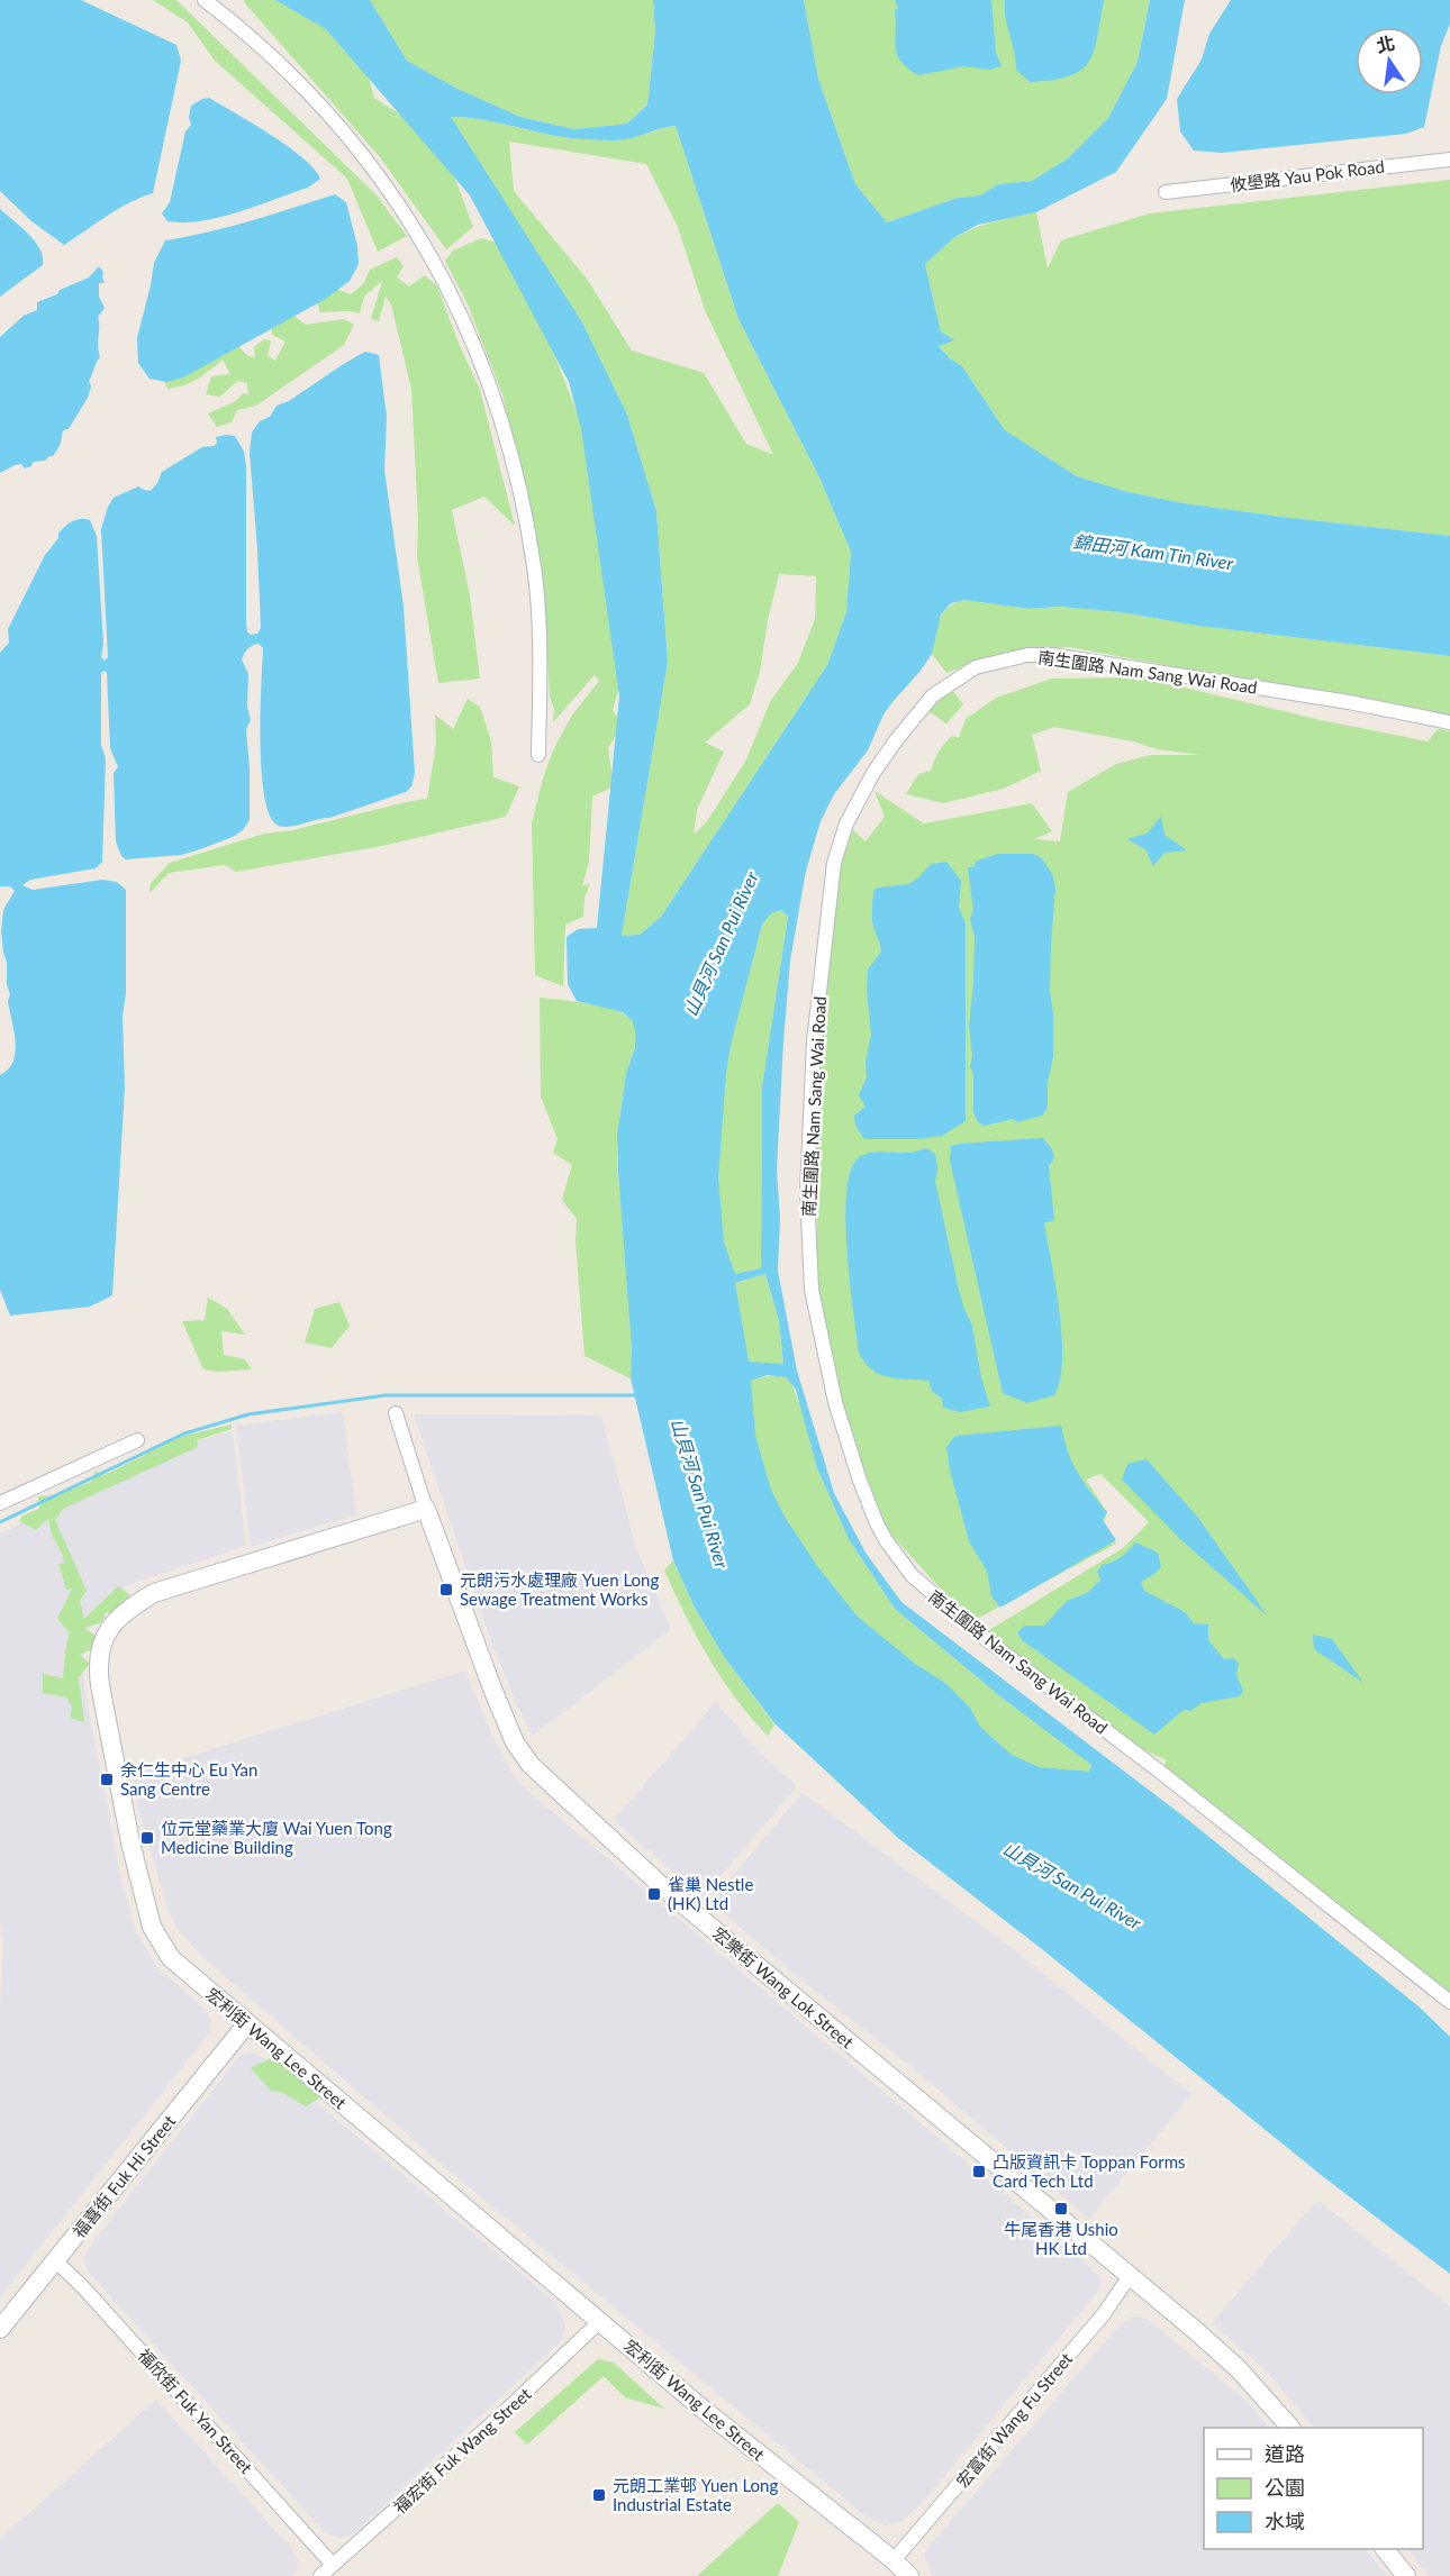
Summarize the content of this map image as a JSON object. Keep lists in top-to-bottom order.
{
  "streets": {
    "street": [
      "攸壆路 Yau Pok Road",
      "南生圍路 Nam Sang Wai Road",
      "宏樂街 Wang Lok Street",
      "宏利街 Wang Lee Street",
      "福喜街 Fuk Hi Street",
      "福欣街 Fuk Yan Street",
      "宏富街 Wang Fu Street",
      "福宏街 Fuk Wang Street"
    ]
  },
  "crossings": [
    ["宏樂街 Wang Lok Street", "宏利街 Wang Lee Street"],
    ["宏樂街 Wang Lok Street", "宏富街 Wang Fu Street"],
    ["宏利街 Wang Lee Street", "福喜街 Fuk Hi Street"],
    ["宏利街 Wang Lee Street", "宏富街 Wang Fu Street"],
    ["宏利街 Wang Lee Street", "福宏街 Fuk Wang Street"],
    ["福喜街 Fuk Hi Street", "福欣街 Fuk Yan Street"],
    ["福欣街 Fuk Yan Street", "福宏街 Fuk Wang Street"]
  ],
  "water": ["錦田河 Kam Tin River", "山貝河 San Pui River"],
  "places": {
    "transit": [
      "元朗污水處理廠 Yuen Long Sewage Treatment Works",
      "余仁生中心 Eu Yan Sang Centre",
      "位元堂藥業大廈 Wai Yuen Tong Medicine Building",
      "雀巢 Nestle (HK) Ltd",
      "凸版資訊卡 Toppan Forms Card Tech Ltd",
      "牛尾香港 Ushio HK Ltd",
      "元朗工業邨 Yuen Long Industrial Estate"
    ]
  },
  "legend": ["道路", "公園", "水域"],
  "north": "top"
}
